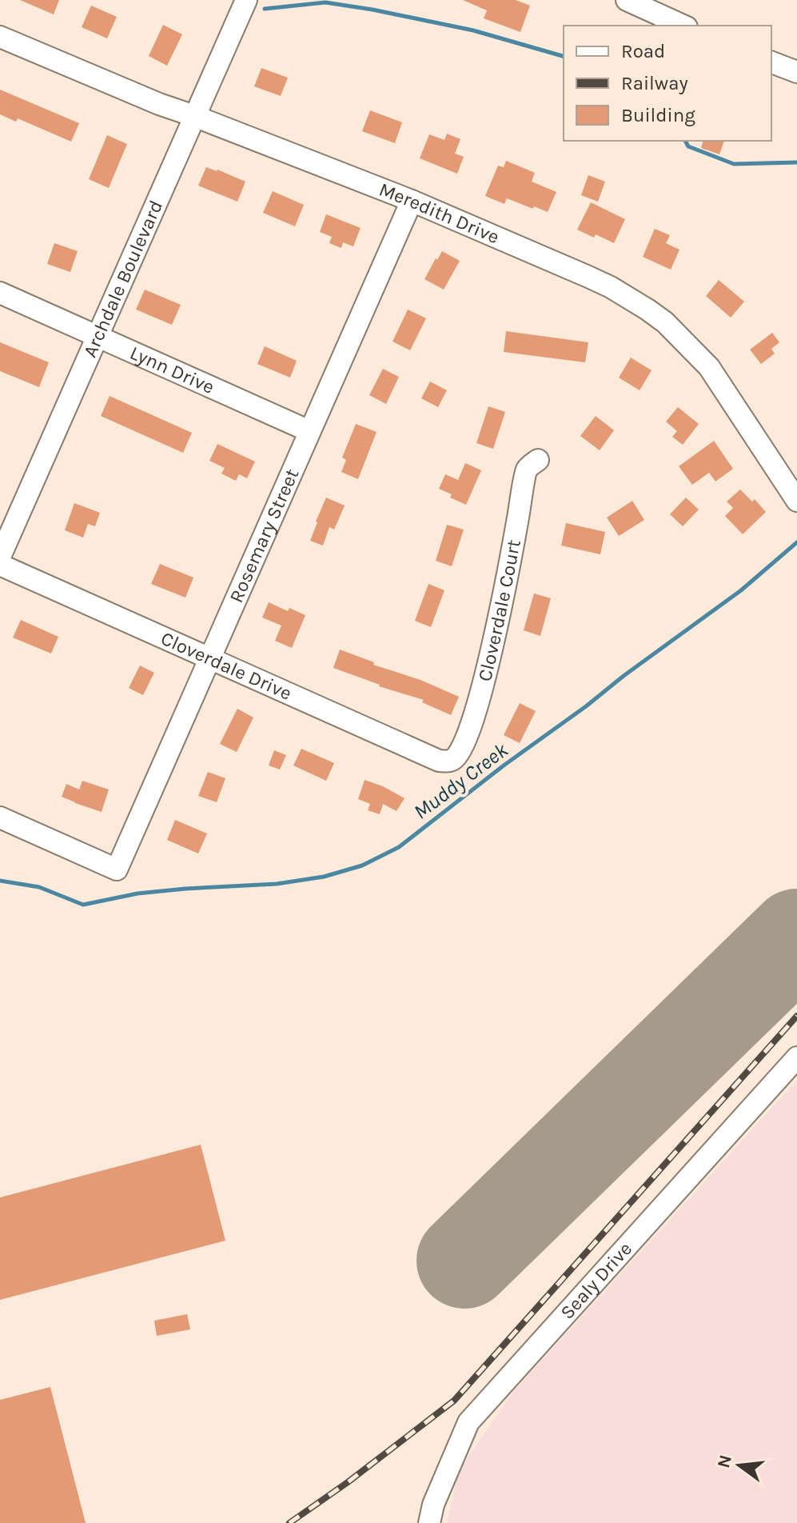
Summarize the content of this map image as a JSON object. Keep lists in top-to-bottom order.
{
  "streets": {
    "street": [
      "Meredith Drive",
      "Archdale Boulevard",
      "Lynn Drive",
      "Rosemary Street",
      "Cloverdale Court",
      "Cloverdale Drive",
      "Sealy Drive"
    ]
  },
  "crossings": [
    ["Meredith Drive", "Archdale Boulevard"],
    ["Meredith Drive", "Rosemary Street"],
    ["Archdale Boulevard", "Lynn Drive"],
    ["Lynn Drive", "Rosemary Street"],
    ["Rosemary Street", "Cloverdale Drive"],
    ["Cloverdale Court", "Cloverdale Drive"]
  ],
  "water": ["Muddy Creek"],
  "legend": ["Road", "Railway", "Building"],
  "north": "left"
}
